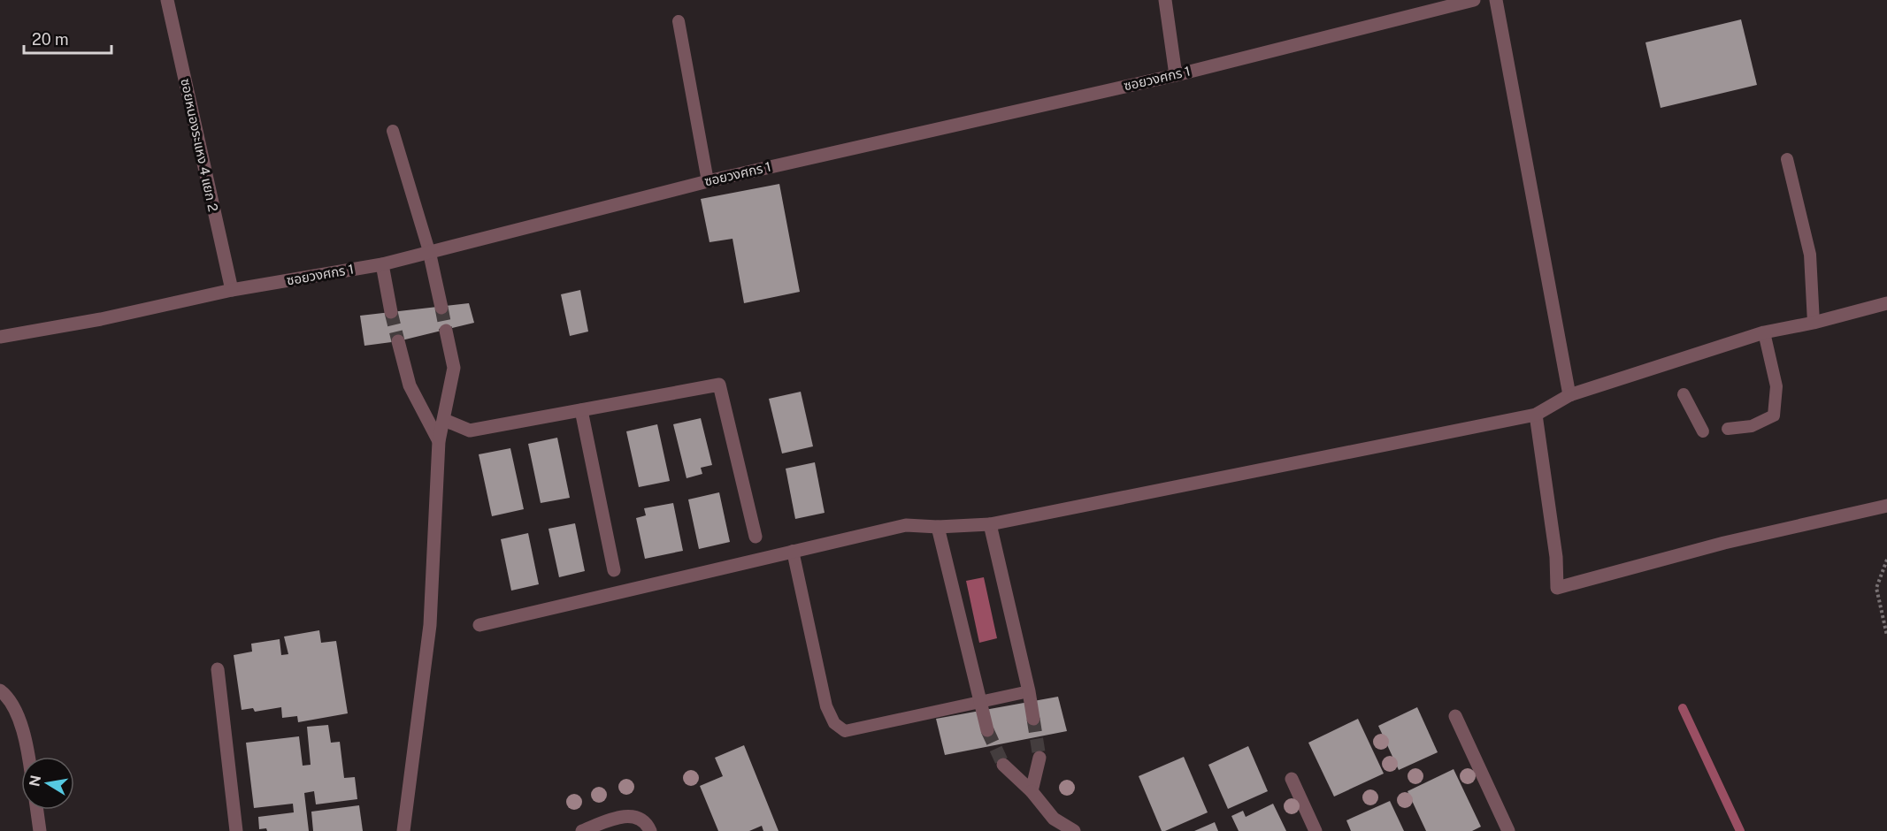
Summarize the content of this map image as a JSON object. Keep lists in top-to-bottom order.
{
  "streets": {
    "street": ["ซอยวงศกร 1", "ซอยหนองระแหง 4 แยก 2"]
  },
  "crossings": [
    ["ซอยวงศกร 1", "ซอยหนองระแหง 4 แยก 2"]
  ],
  "scale_bar": "20 m",
  "north": "left"
}
